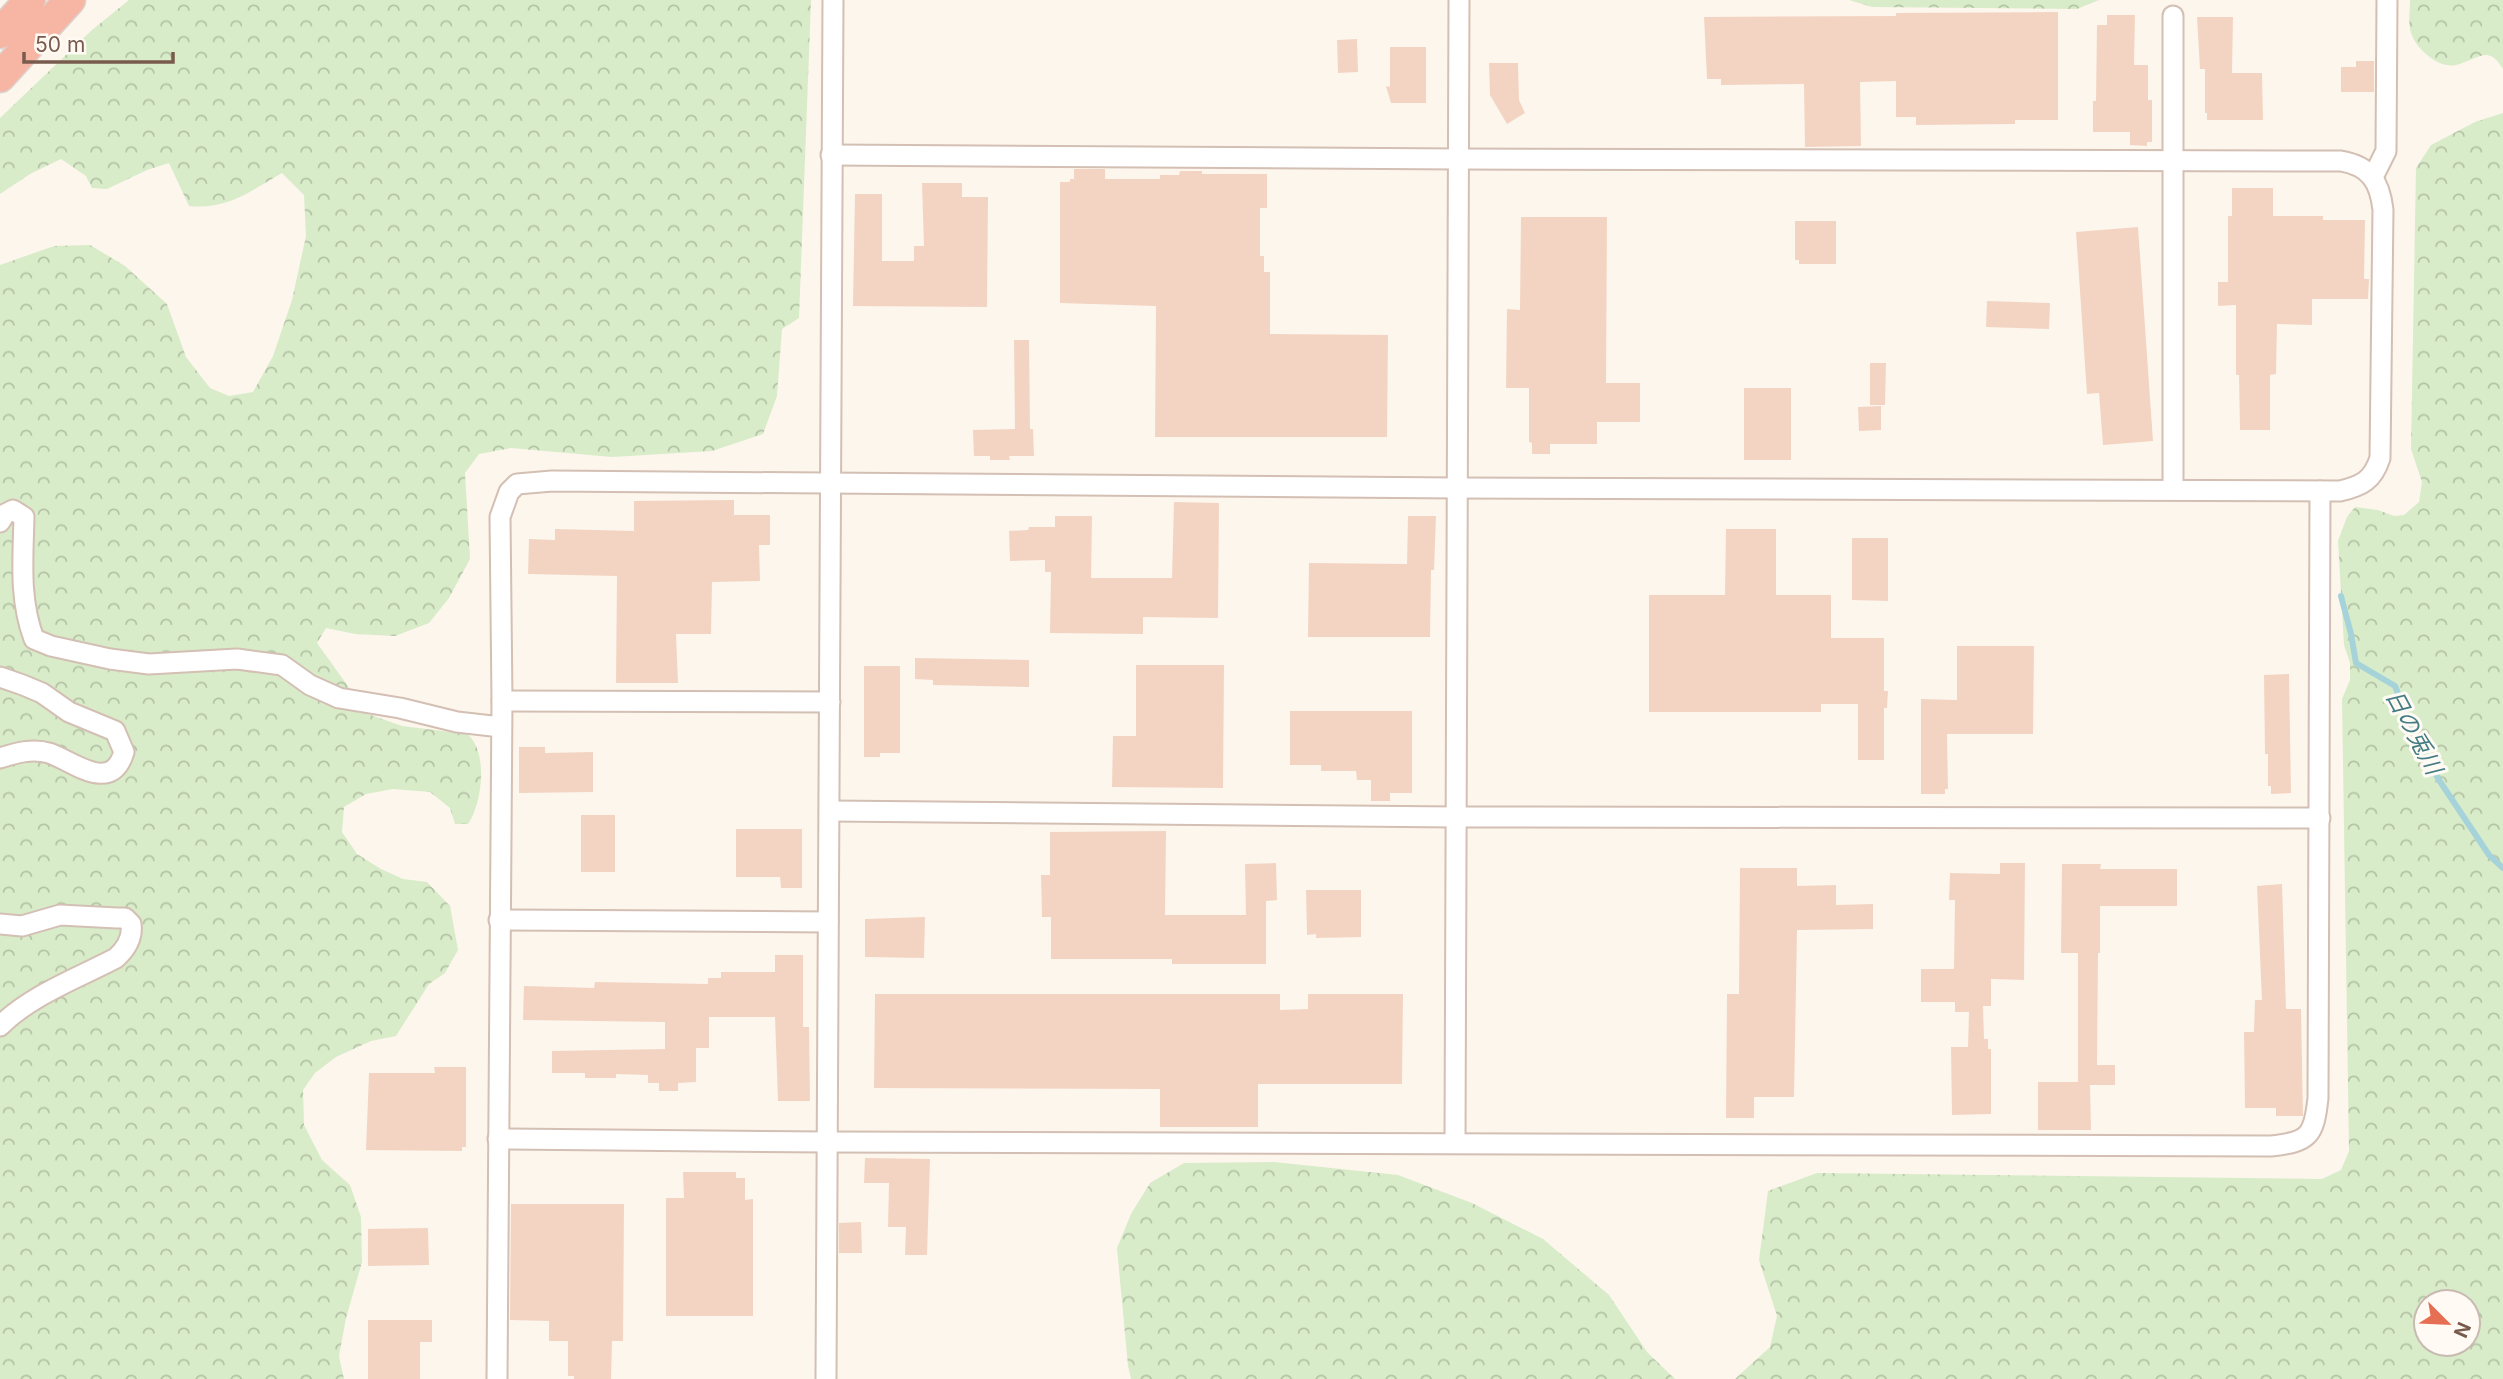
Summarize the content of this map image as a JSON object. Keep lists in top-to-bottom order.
{
  "water": ["日の兎川"],
  "scale_bar": "50 m",
  "north": "bottom right"
}
